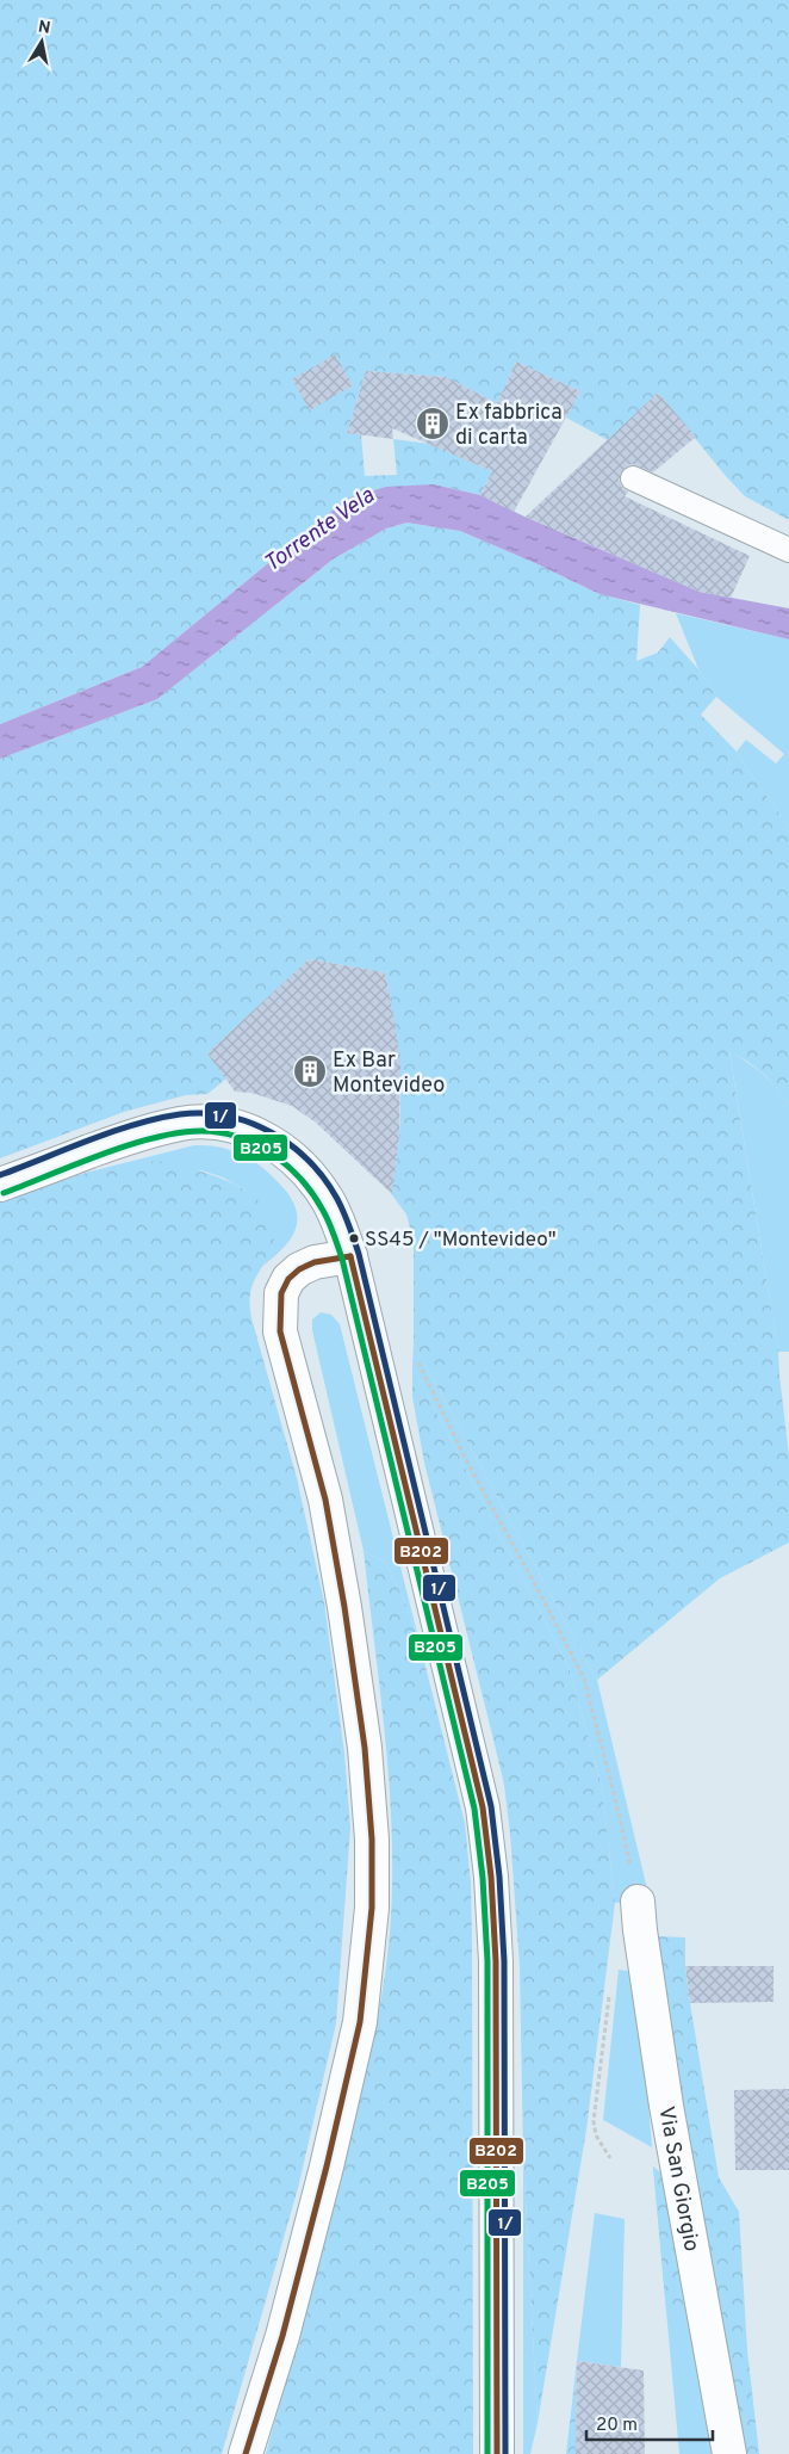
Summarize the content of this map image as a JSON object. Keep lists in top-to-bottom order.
{
  "streets": {
    "street": ["Via San Giorgio"]
  },
  "water": ["Torrente Vela"],
  "places": {
    "building": ["Ex fabbrica di carta", "Ex Bar Montevideo"],
    "other": ["SS45 / \"Montevideo\""]
  },
  "lines": ["transit line 1/", "transit line B205", "transit line B202"],
  "scale_bar": "20 m",
  "north": "top"
}
